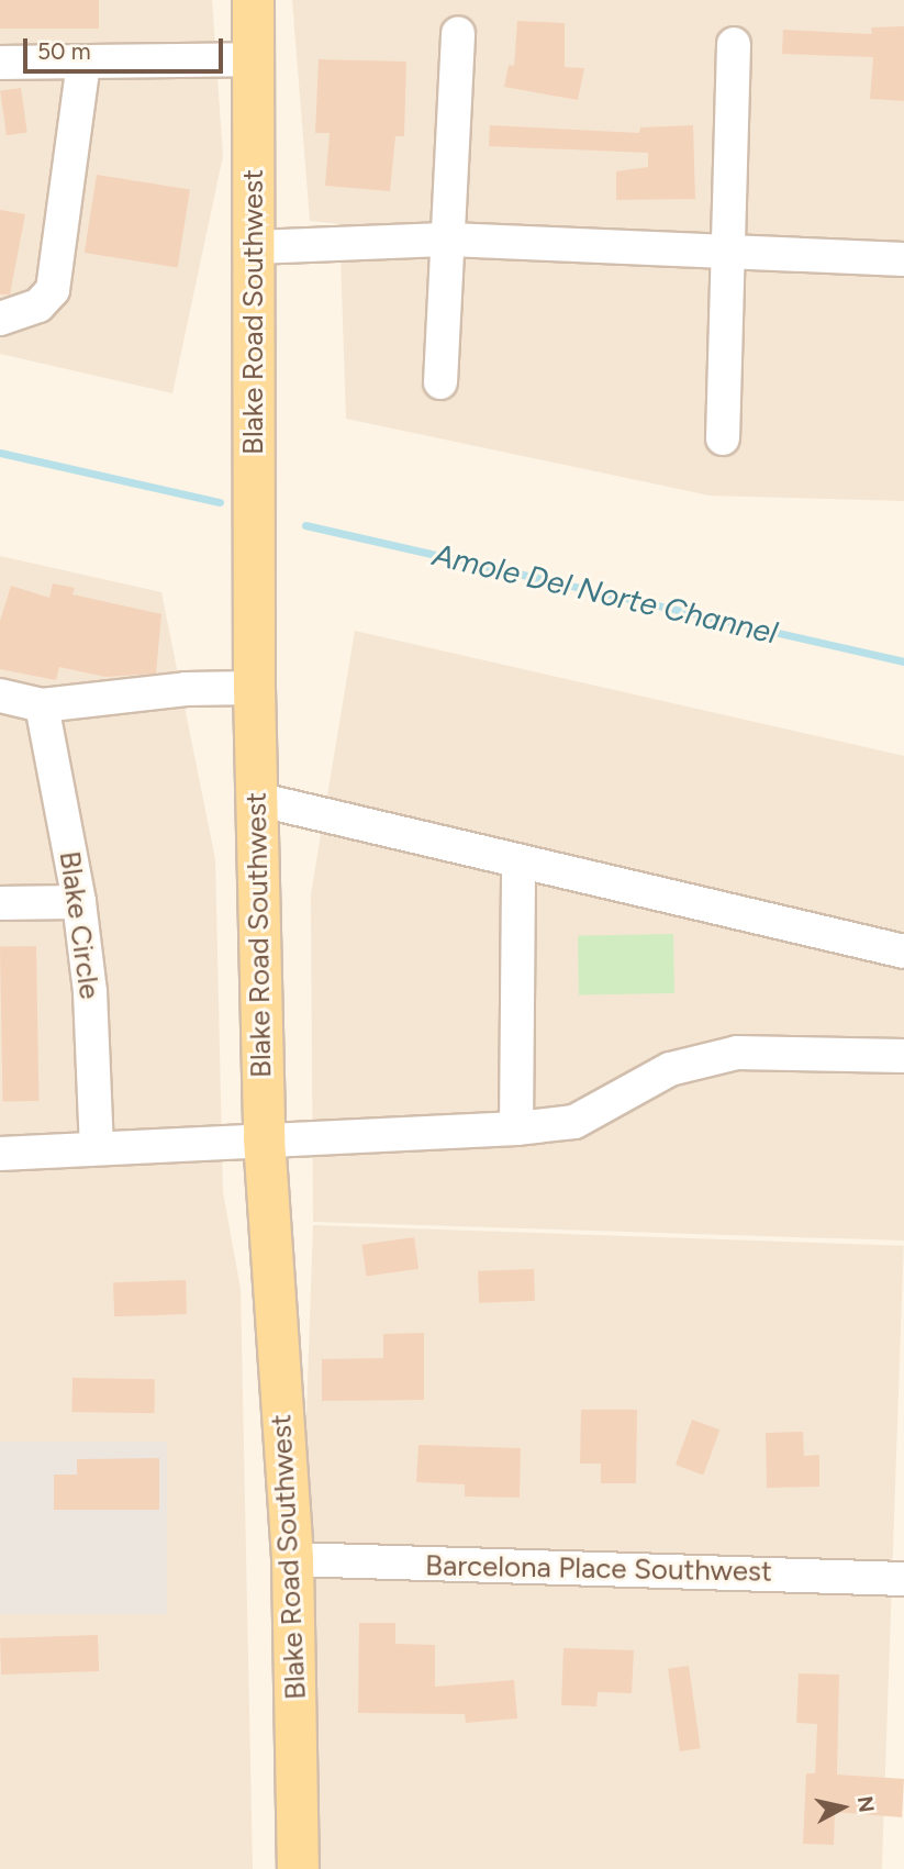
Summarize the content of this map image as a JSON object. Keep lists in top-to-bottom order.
{
  "streets": {
    "main road": ["Blake Road Southwest"],
    "street": ["Blake Circle", "Barcelona Place Southwest"]
  },
  "crossings": [
    ["Blake Road Southwest", "Barcelona Place Southwest"]
  ],
  "water": ["Amole Del Norte Channel"],
  "scale_bar": "50 m",
  "north": "right"
}
